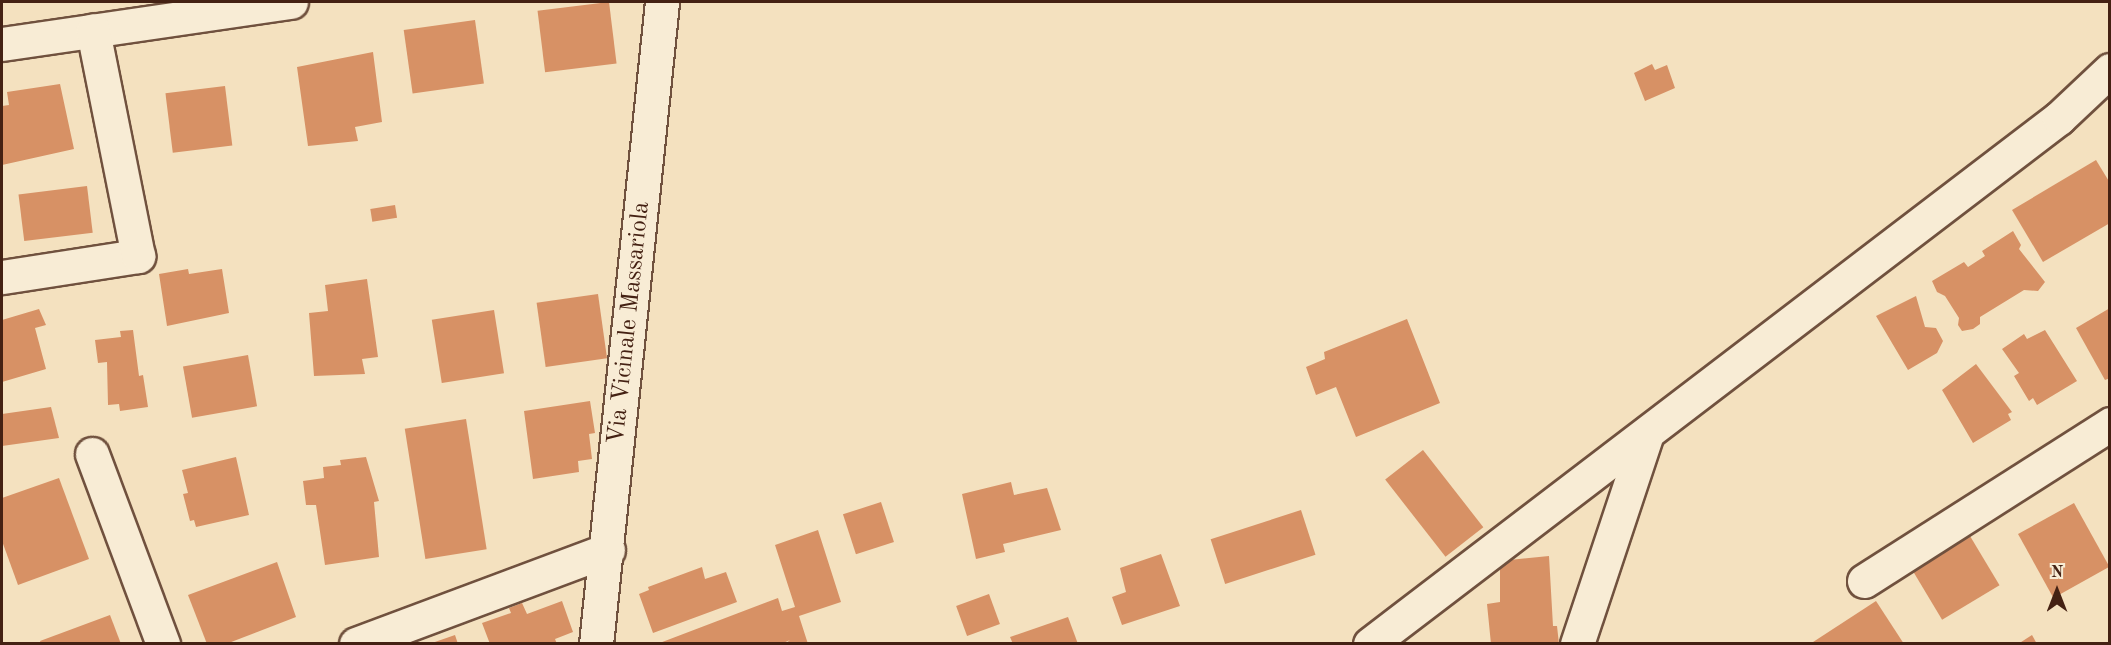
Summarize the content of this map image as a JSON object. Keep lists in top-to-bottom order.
{
  "streets": {
    "street": ["Via Vicinale Massariola"]
  },
  "north": "top"
}
